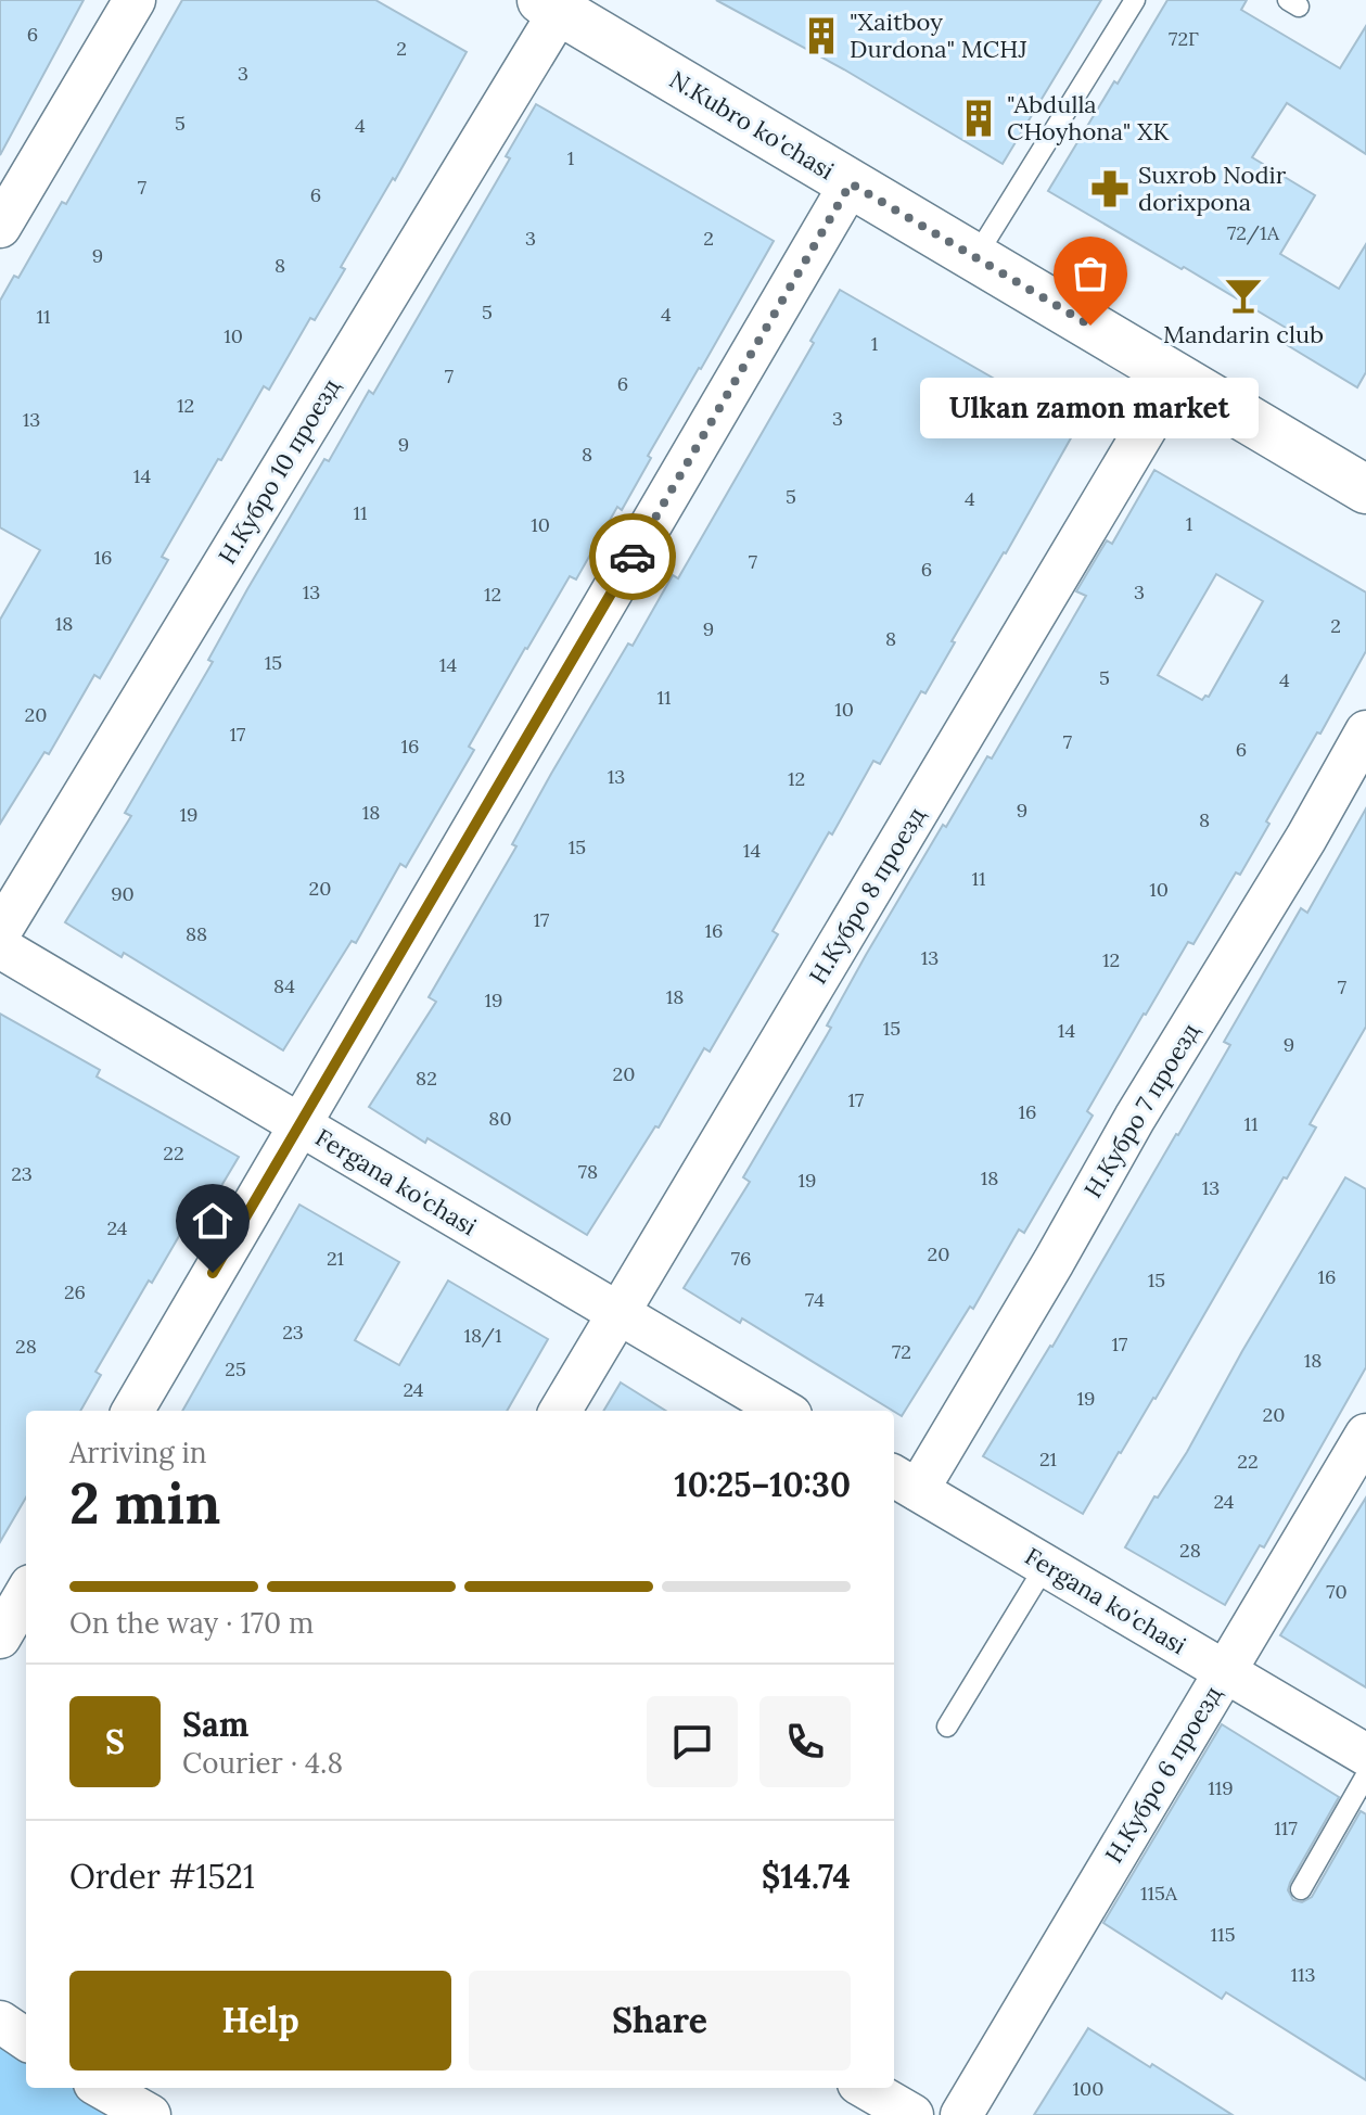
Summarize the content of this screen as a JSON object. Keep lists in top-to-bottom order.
{
  "streets": {
    "street": [
      "N.Kubro ko'chasi",
      "Н.Кубро 10 проезд",
      "Н.Кубро 8 проезд",
      "Н.Кубро 7 проезд",
      "Fergana ko'chasi",
      "Н.Кубро 6 проезд"
    ]
  },
  "crossings": [
    ["N.Kubro ko'chasi", "Н.Кубро 10 проезд"],
    ["N.Kubro ko'chasi", "Н.Кубро 8 проезд"],
    ["Н.Кубро 8 проезд", "Fergana ko'chasi"],
    ["Н.Кубро 7 проезд", "Fergana ko'chasi"],
    ["Fergana ko'chasi", "Н.Кубро 6 проезд"]
  ],
  "places": {
    "building": ["\"Xaitboy Durdona\" MCHJ", "\"Abdulla CHoyhona\" XK"],
    "pharmacy": ["Suxrob Nodir dorixpona"],
    "bar": ["Mandarin club"],
    "other": ["Ulkan zamon market"]
  },
  "house_numbers": [
    "6",
    "72Г",
    "2",
    "3",
    "5",
    "4",
    "1",
    "7",
    "6",
    "72/1А",
    "3",
    "2",
    "9",
    "8",
    "5",
    "4",
    "11",
    "10",
    "1",
    "7",
    "6",
    "12",
    "3",
    "13",
    "9",
    "8",
    "14",
    "5",
    "4",
    "11",
    "1",
    "10",
    "16",
    "7",
    "6",
    "13",
    "3",
    "12",
    "18",
    "2",
    "9",
    "8",
    "15",
    "14",
    "5",
    "4",
    "11",
    "10",
    "20",
    "17",
    "7",
    "16",
    "6",
    "13",
    "12",
    "9",
    "18",
    "19",
    "8",
    "15",
    "14",
    "11",
    "20",
    "10",
    "90",
    "17",
    "16",
    "88",
    "13",
    "12",
    "84",
    "7",
    "18",
    "19",
    "15",
    "14",
    "9",
    "20",
    "82",
    "17",
    "16",
    "80",
    "11",
    "22",
    "78",
    "23",
    "18",
    "19",
    "13",
    "24",
    "20",
    "21",
    "76",
    "16",
    "15",
    "26",
    "74",
    "23",
    "18/1",
    "17",
    "28",
    "72",
    "18",
    "25",
    "24",
    "19",
    "20",
    "21",
    "22",
    "24",
    "28",
    "70",
    "119",
    "117",
    "115A",
    "115",
    "113",
    "100"
  ],
  "page": {
    "bubble": "Ulkan zamon market",
    "heading": ["2 min", "Arriving in", "10:25–10:30"],
    "panel": [
      "Sam",
      "Courier · 4.8",
      "Order #1521",
      "$14.74"
    ],
    "bar": "On the way · 170 m",
    "round": "S",
    "buttons": ["Help", "Share"]
  }
}
